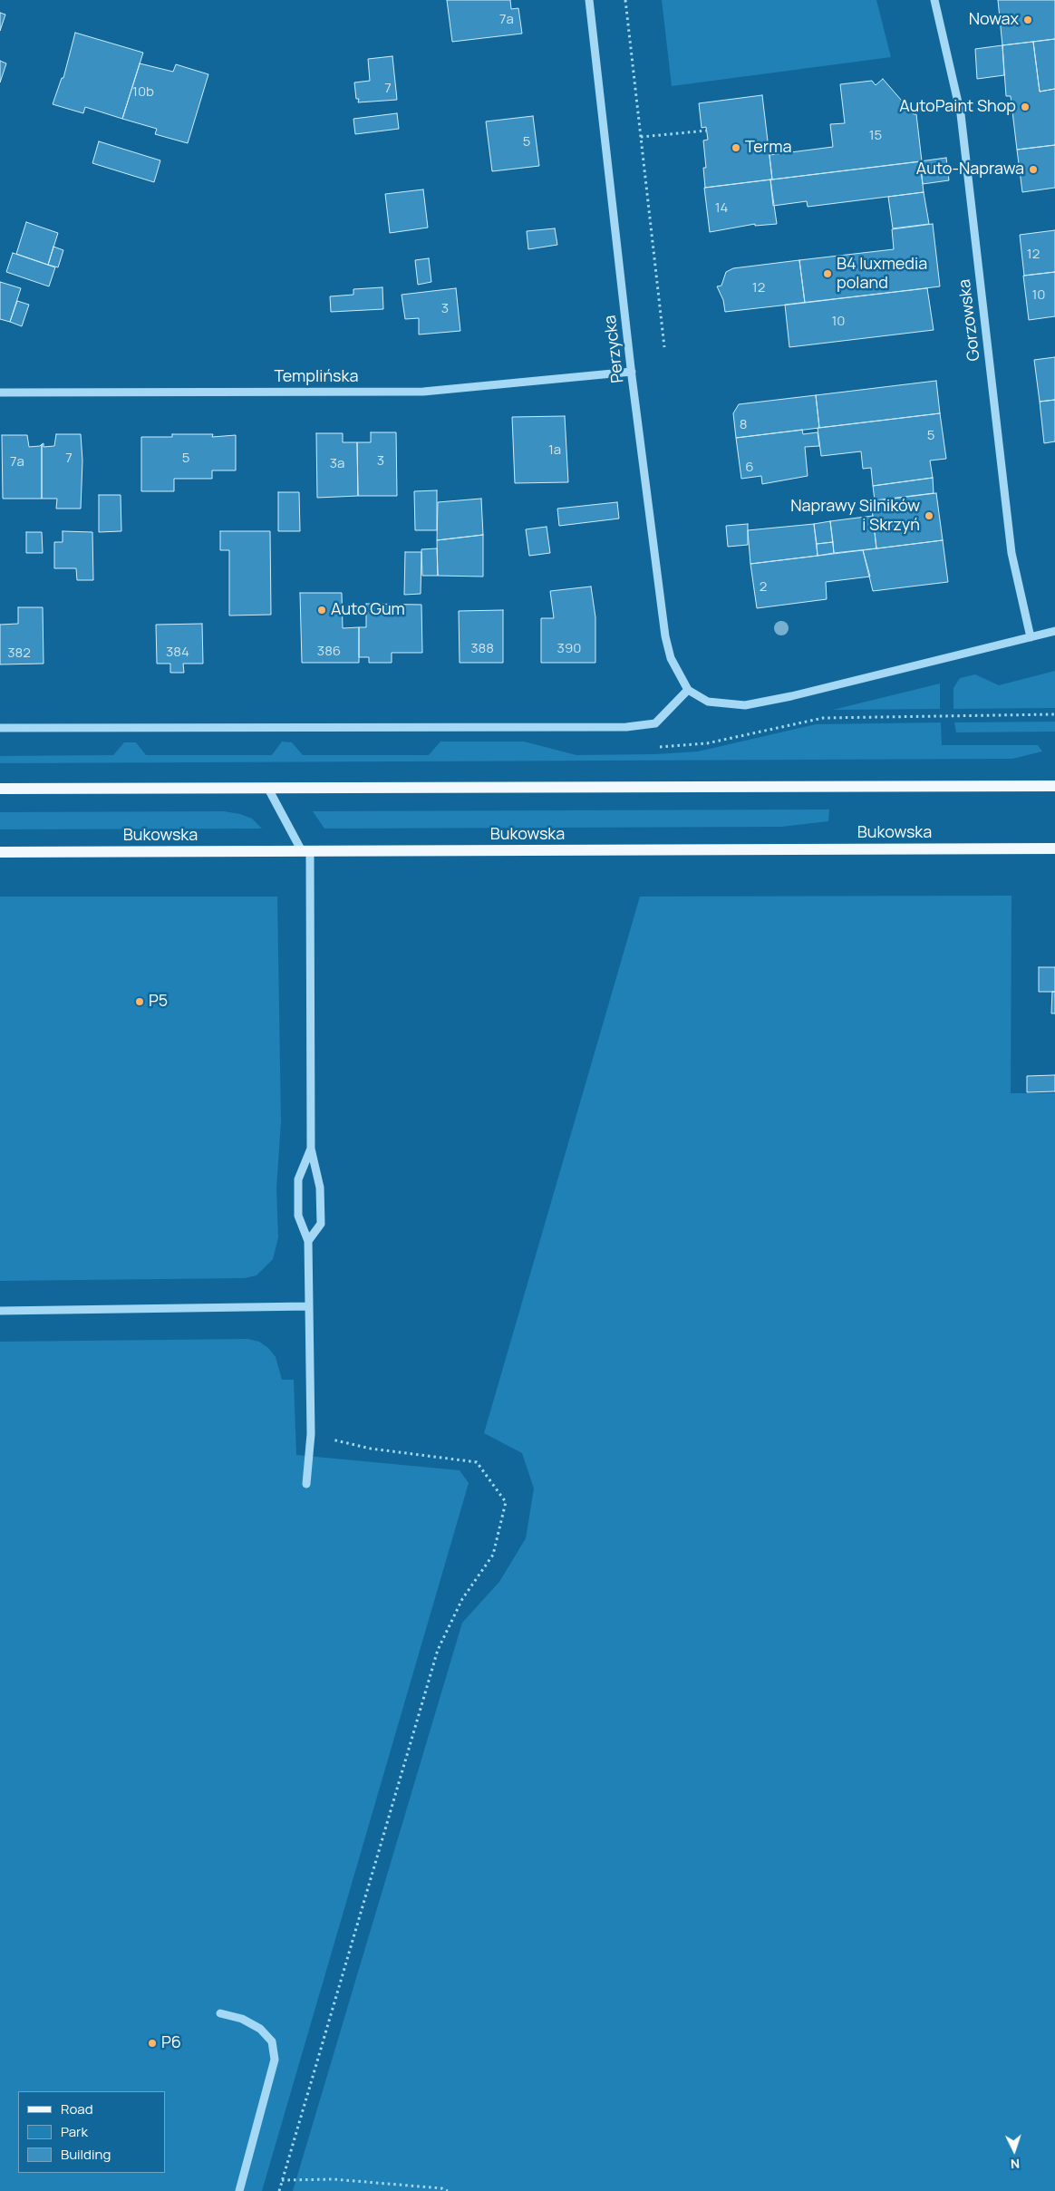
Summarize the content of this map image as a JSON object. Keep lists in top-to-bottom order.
{
  "streets": {
    "main road": ["Bukowska"],
    "street": ["Gorzowska", "Perzycka", "Templińska"]
  },
  "crossings": [
    ["Perzycka", "Templińska"]
  ],
  "places": [
    "Nowax",
    "AutoPaint Shop",
    "Terma",
    "Auto-Naprawa",
    "B4 luxmedia poland",
    "Naprawy Silników i Skrzyń",
    "Auto Gum",
    "P5",
    "P6"
  ],
  "house_numbers": [
    "7a",
    "7",
    "10b",
    "15",
    "5",
    "14",
    "12",
    "12",
    "10",
    "3",
    "10",
    "8",
    "5",
    "1a",
    "7",
    "5",
    "3",
    "7a",
    "3a",
    "6",
    "2",
    "388",
    "390",
    "386",
    "384",
    "382"
  ],
  "legend": ["Road", "Park", "Building"],
  "north": "bottom"
}
